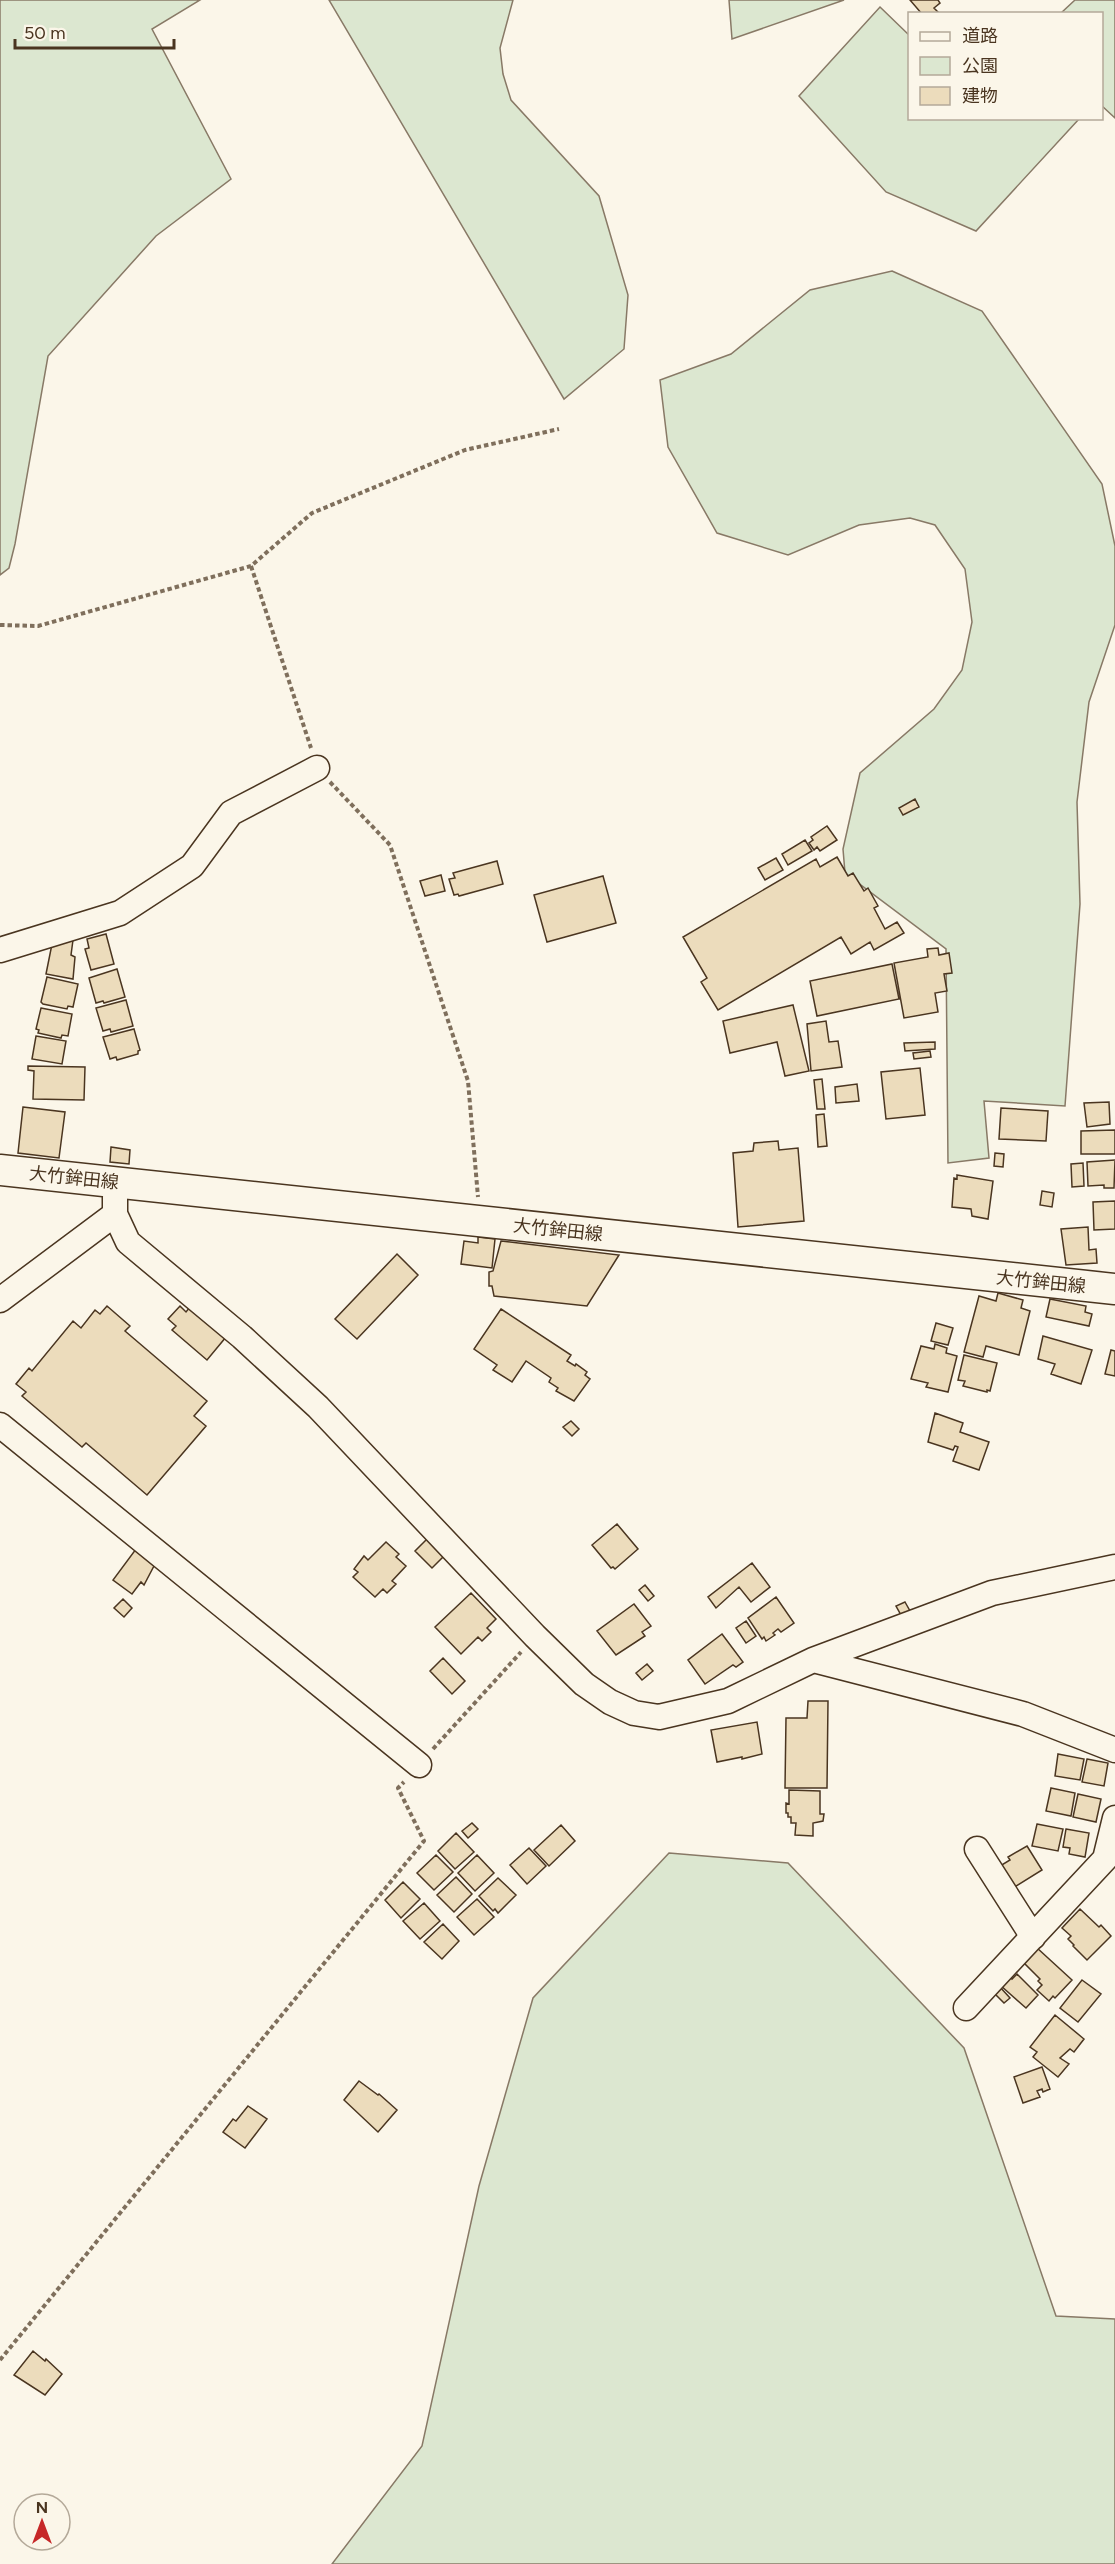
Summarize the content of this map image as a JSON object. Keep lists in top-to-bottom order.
{
  "streets": {
    "main road": ["大竹鉾田線"]
  },
  "legend": ["道路", "公園", "建物"],
  "scale_bar": "50 m",
  "north": "top"
}
